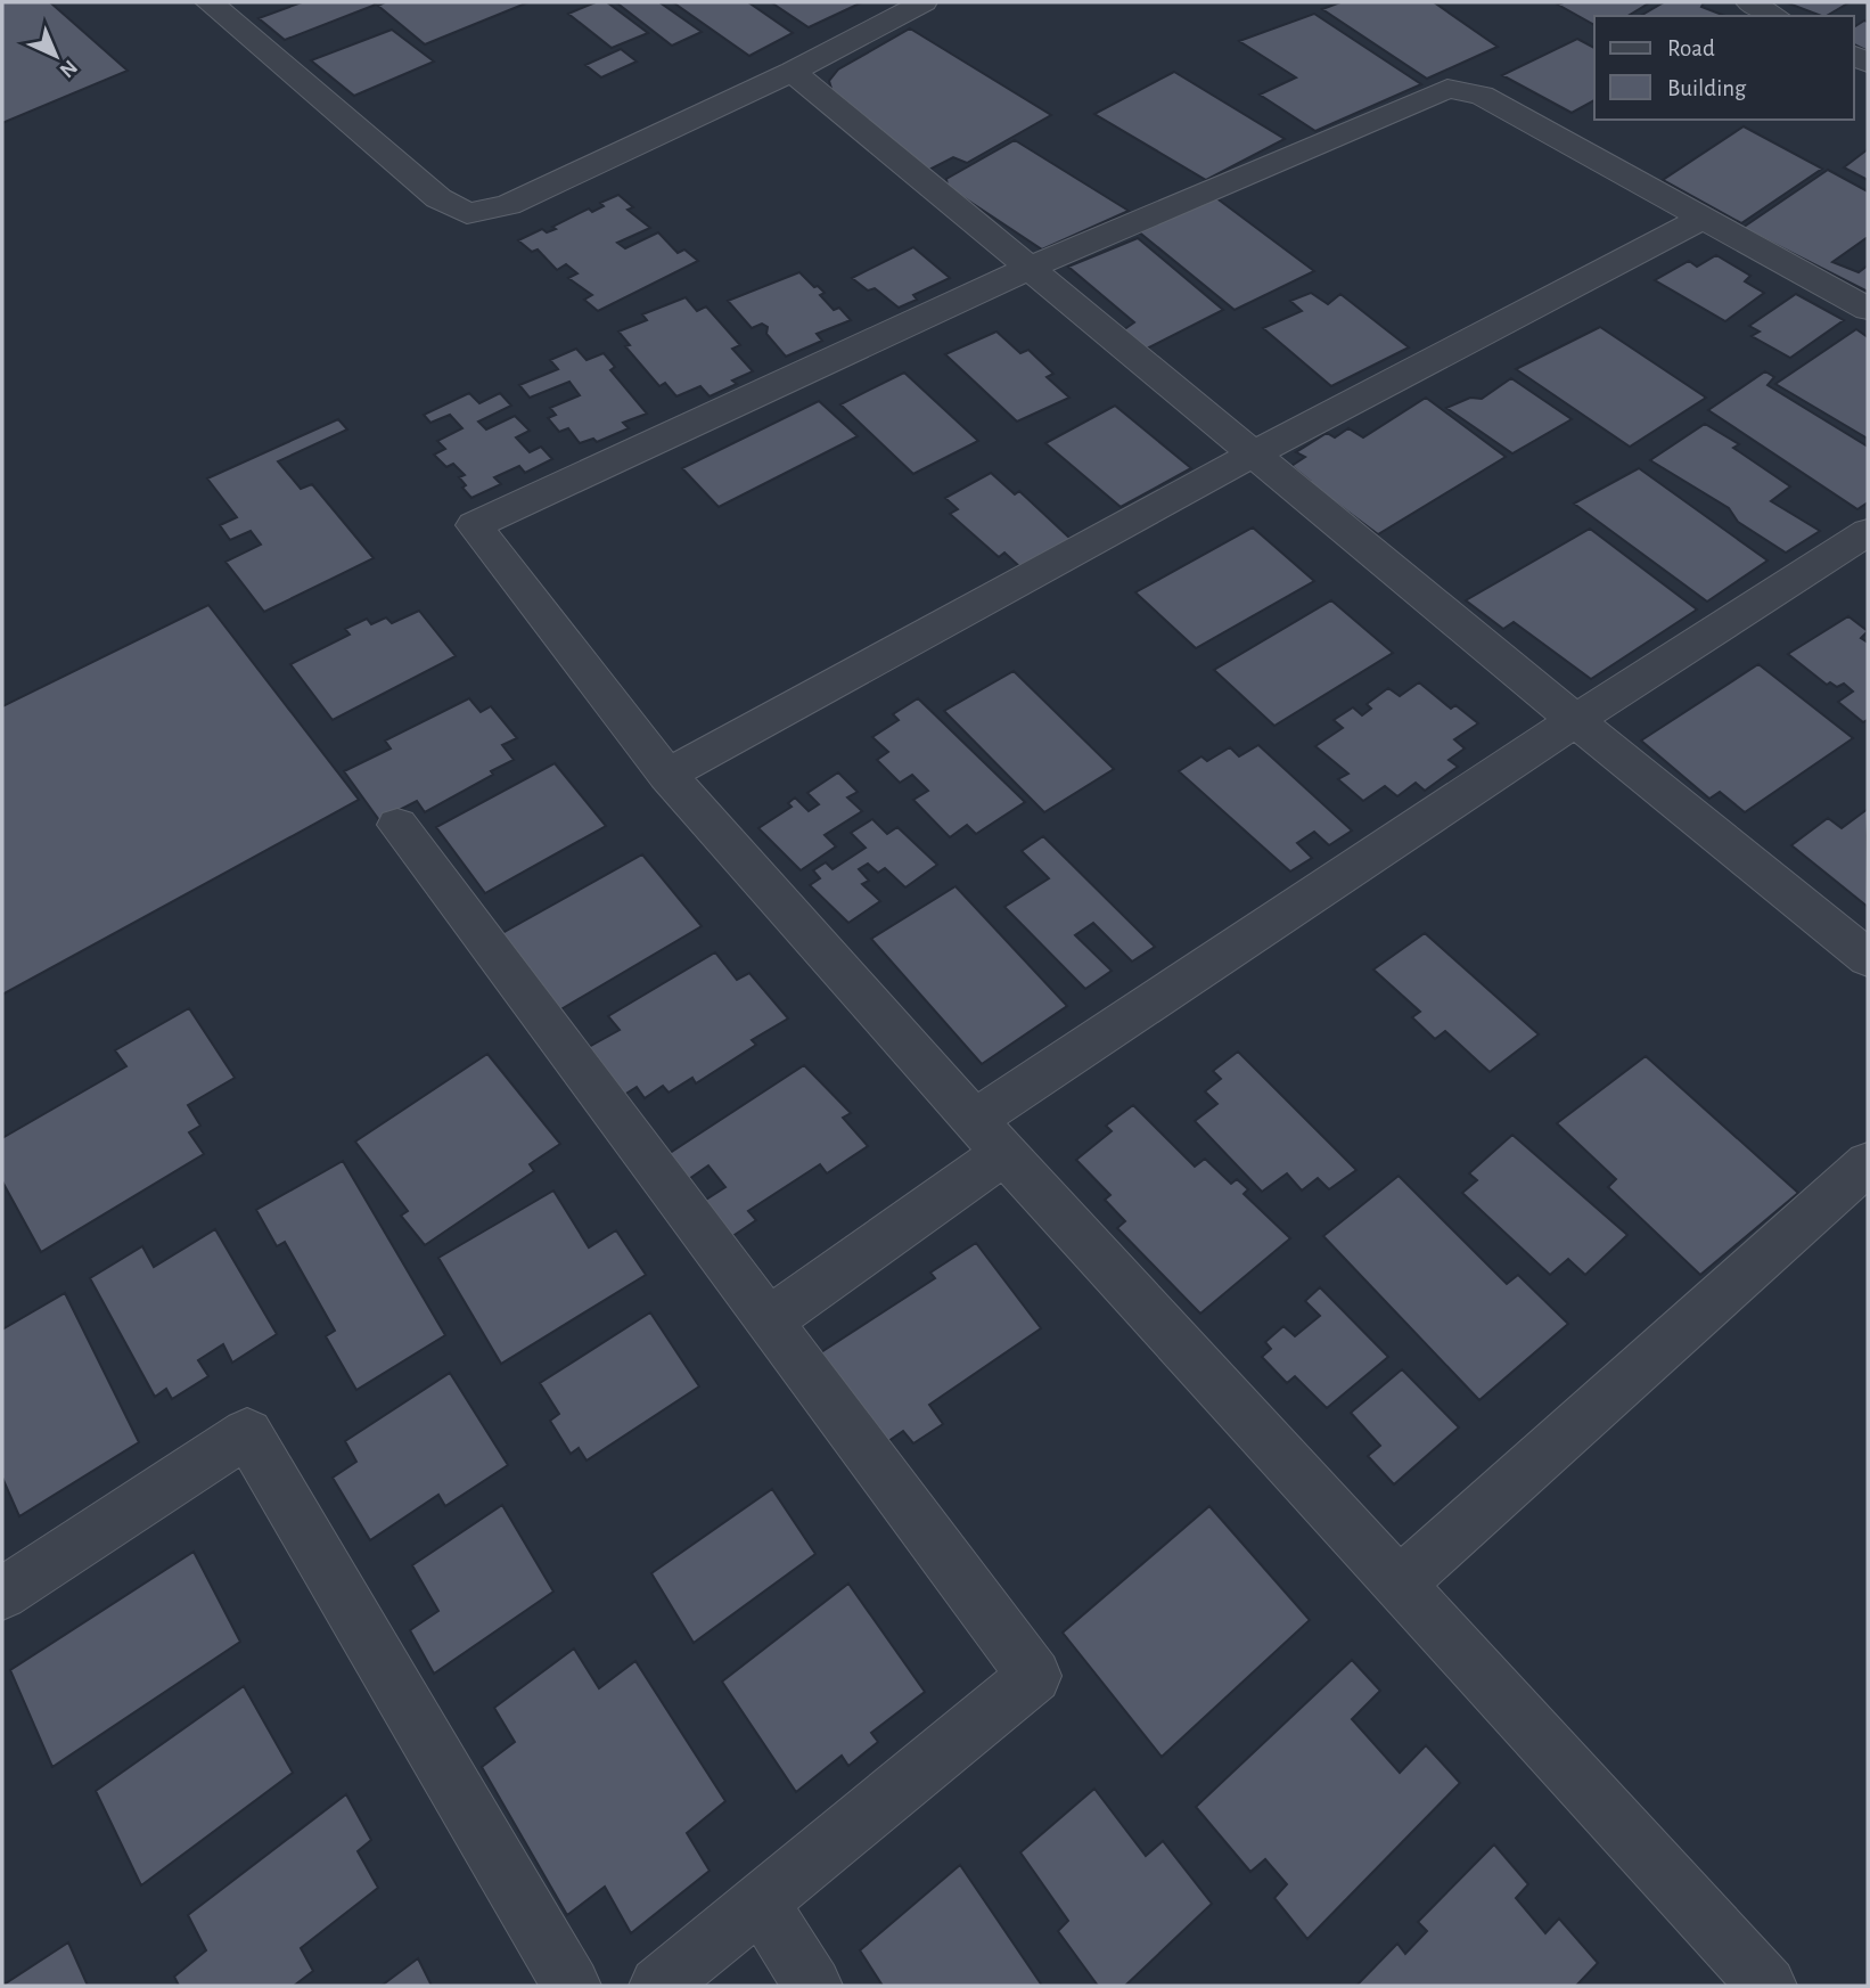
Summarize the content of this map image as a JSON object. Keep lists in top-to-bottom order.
{
  "legend": ["Road", "Building"],
  "north": "bottom right"
}
